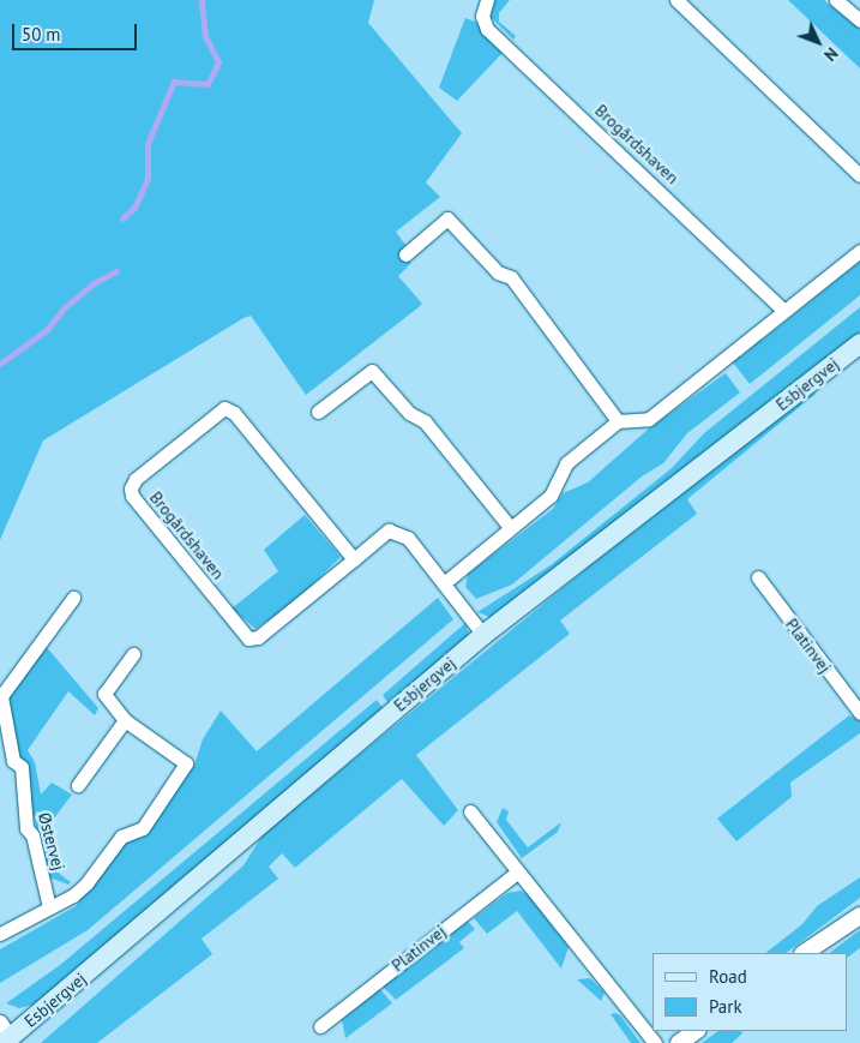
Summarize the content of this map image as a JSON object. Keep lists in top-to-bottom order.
{
  "streets": {
    "main road": ["Esbjergvej"],
    "street": ["Brogårdshaven", "Platinvej", "Østervej"]
  },
  "crossings": [
    ["Brogårdshaven", "Esbjergvej"]
  ],
  "legend": ["Road", "Park"],
  "scale_bar": "50 m",
  "north": "bottom right"
}
